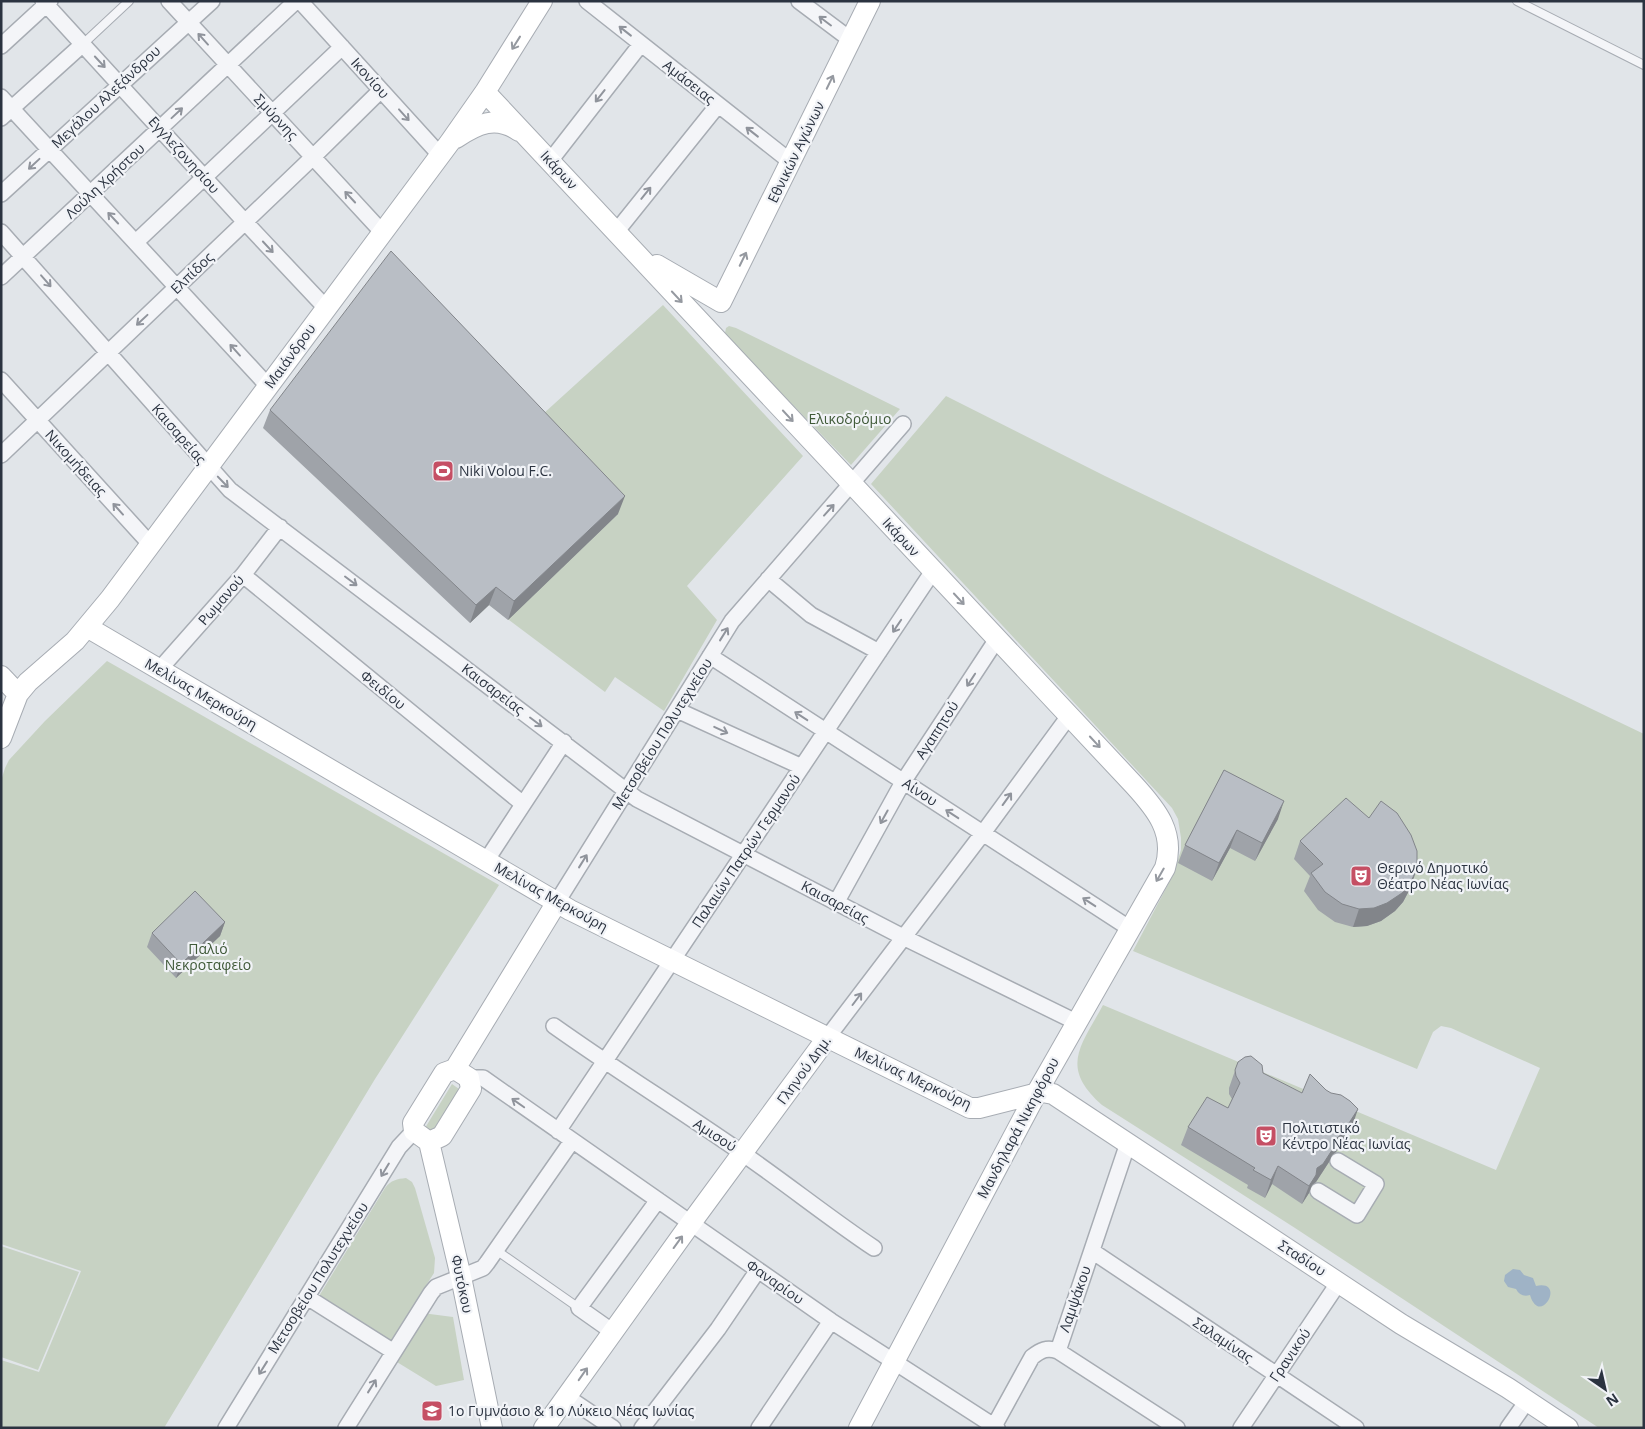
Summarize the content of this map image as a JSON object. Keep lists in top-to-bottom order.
{
  "streets": {
    "street": [
      "Ικονίου",
      "Αμάσειας",
      "Μεγάλου Αλεξάνδρου",
      "Σμύρνης",
      "Εθνικών Αγώνων",
      "Εγγλεζονησίου",
      "Ικάρων",
      "Λούλη Χρήστου",
      "Ελπίδος",
      "Μαιάνδρου",
      "Καισαρείας",
      "Νικομήδειας",
      "Ρωμανού",
      "Φειδίου",
      "Μελίνας Μερκούρη",
      "Αγαπητού",
      "Μετσοβείου Πολυτεχνείου",
      "Αίνου",
      "Παλαιών Πατρών Γερμανού",
      "Γληνού Δημ.",
      "Μανδηλαρά Νικηφόρου",
      "Αμισού",
      "Σταδίου",
      "Φαναρίου",
      "Φυτόκου",
      "Λαμψάκου",
      "Σαλαμίνας",
      "Γρανικού"
    ]
  },
  "crossings": [
    ["Ικονίου", "Ελπίδος"],
    ["Ικονίου", "Μαιάνδρου"],
    ["Αμάσειας", "Εθνικών Αγώνων"],
    ["Μεγάλου Αλεξάνδρου", "Σμύρνης"],
    ["Μεγάλου Αλεξάνδρου", "Εγγλεζονησίου"],
    ["Σμύρνης", "Λούλη Χρήστου"],
    ["Σμύρνης", "Ελπίδος"],
    ["Σμύρνης", "Μαιάνδρου"],
    ["Εθνικών Αγώνων", "Ικάρων"],
    ["Εγγλεζονησίου", "Λούλη Χρήστου"],
    ["Εγγλεζονησίου", "Ελπίδος"],
    ["Εγγλεζονησίου", "Μαιάνδρου"],
    ["Ικάρων", "Μαιάνδρου"],
    ["Ικάρων", "Αγαπητού"],
    ["Ικάρων", "Μετσοβείου Πολυτεχνείου"],
    ["Ικάρων", "Παλαιών Πατρών Γερμανού"],
    ["Ικάρων", "Γληνού Δημ."],
    ["Ικάρων", "Μανδηλαρά Νικηφόρου"],
    ["Λούλη Χρήστου", "Καισαρείας"],
    ["Ελπίδος", "Καισαρείας"],
    ["Ελπίδος", "Νικομήδειας"],
    ["Μαιάνδρου", "Καισαρείας"],
    ["Μαιάνδρου", "Νικομήδειας"],
    ["Μαιάνδρου", "Μελίνας Μερκούρη"],
    ["Καισαρείας", "Ρωμανού"],
    ["Καισαρείας", "Αγαπητού"],
    ["Καισαρείας", "Μετσοβείου Πολυτεχνείου"],
    ["Καισαρείας", "Παλαιών Πατρών Γερμανού"],
    ["Καισαρείας", "Γληνού Δημ."],
    ["Καισαρείας", "Μανδηλαρά Νικηφόρου"],
    ["Ρωμανού", "Φειδίου"],
    ["Ρωμανού", "Μελίνας Μερκούρη"],
    ["Μελίνας Μερκούρη", "Μετσοβείου Πολυτεχνείου"],
    ["Μελίνας Μερκούρη", "Παλαιών Πατρών Γερμανού"],
    ["Μελίνας Μερκούρη", "Γληνού Δημ."],
    ["Μελίνας Μερκούρη", "Μανδηλαρά Νικηφόρου"],
    ["Μελίνας Μερκούρη", "Σταδίου"],
    ["Αγαπητού", "Αίνου"],
    ["Μετσοβείου Πολυτεχνείου", "Αίνου"],
    ["Μετσοβείου Πολυτεχνείου", "Φαναρίου"],
    ["Μετσοβείου Πολυτεχνείου", "Φυτόκου"],
    ["Αίνου", "Παλαιών Πατρών Γερμανού"],
    ["Αίνου", "Γληνού Δημ."],
    ["Αίνου", "Μανδηλαρά Νικηφόρου"],
    ["Παλαιών Πατρών Γερμανού", "Αμισού"],
    ["Παλαιών Πατρών Γερμανού", "Φαναρίου"],
    ["Γληνού Δημ.", "Αμισού"],
    ["Γληνού Δημ.", "Φαναρίου"],
    ["Μανδηλαρά Νικηφόρου", "Σταδίου"],
    ["Μανδηλαρά Νικηφόρου", "Φαναρίου"],
    ["Σταδίου", "Λαμψάκου"],
    ["Σταδίου", "Γρανικού"],
    ["Φαναρίου", "Λαμψάκου"],
    ["Λαμψάκου", "Σαλαμίνας"],
    ["Σαλαμίνας", "Γρανικού"]
  ],
  "one_way": [
    "Ικονίου",
    "Σμύρνης",
    "Ικάρων",
    "Καισαρείας",
    "Νικομήδειας",
    "Αγαπητού"
  ],
  "parks": ["Ελικοδρόμιο", "Παλιό Νεκροταφείο"],
  "places": {
    "sports": ["Niki Volou F.C."],
    "theatre": ["Θερινό Δημοτικό Θέατρο Νέας Ιωνίας", "Πολιτιστικό Κέντρο Νέας Ιωνίας"],
    "school or university": ["1ο Γυμνάσιο & 1ο Λύκειο Νέας Ιωνίας"]
  },
  "north": "bottom right"
}
